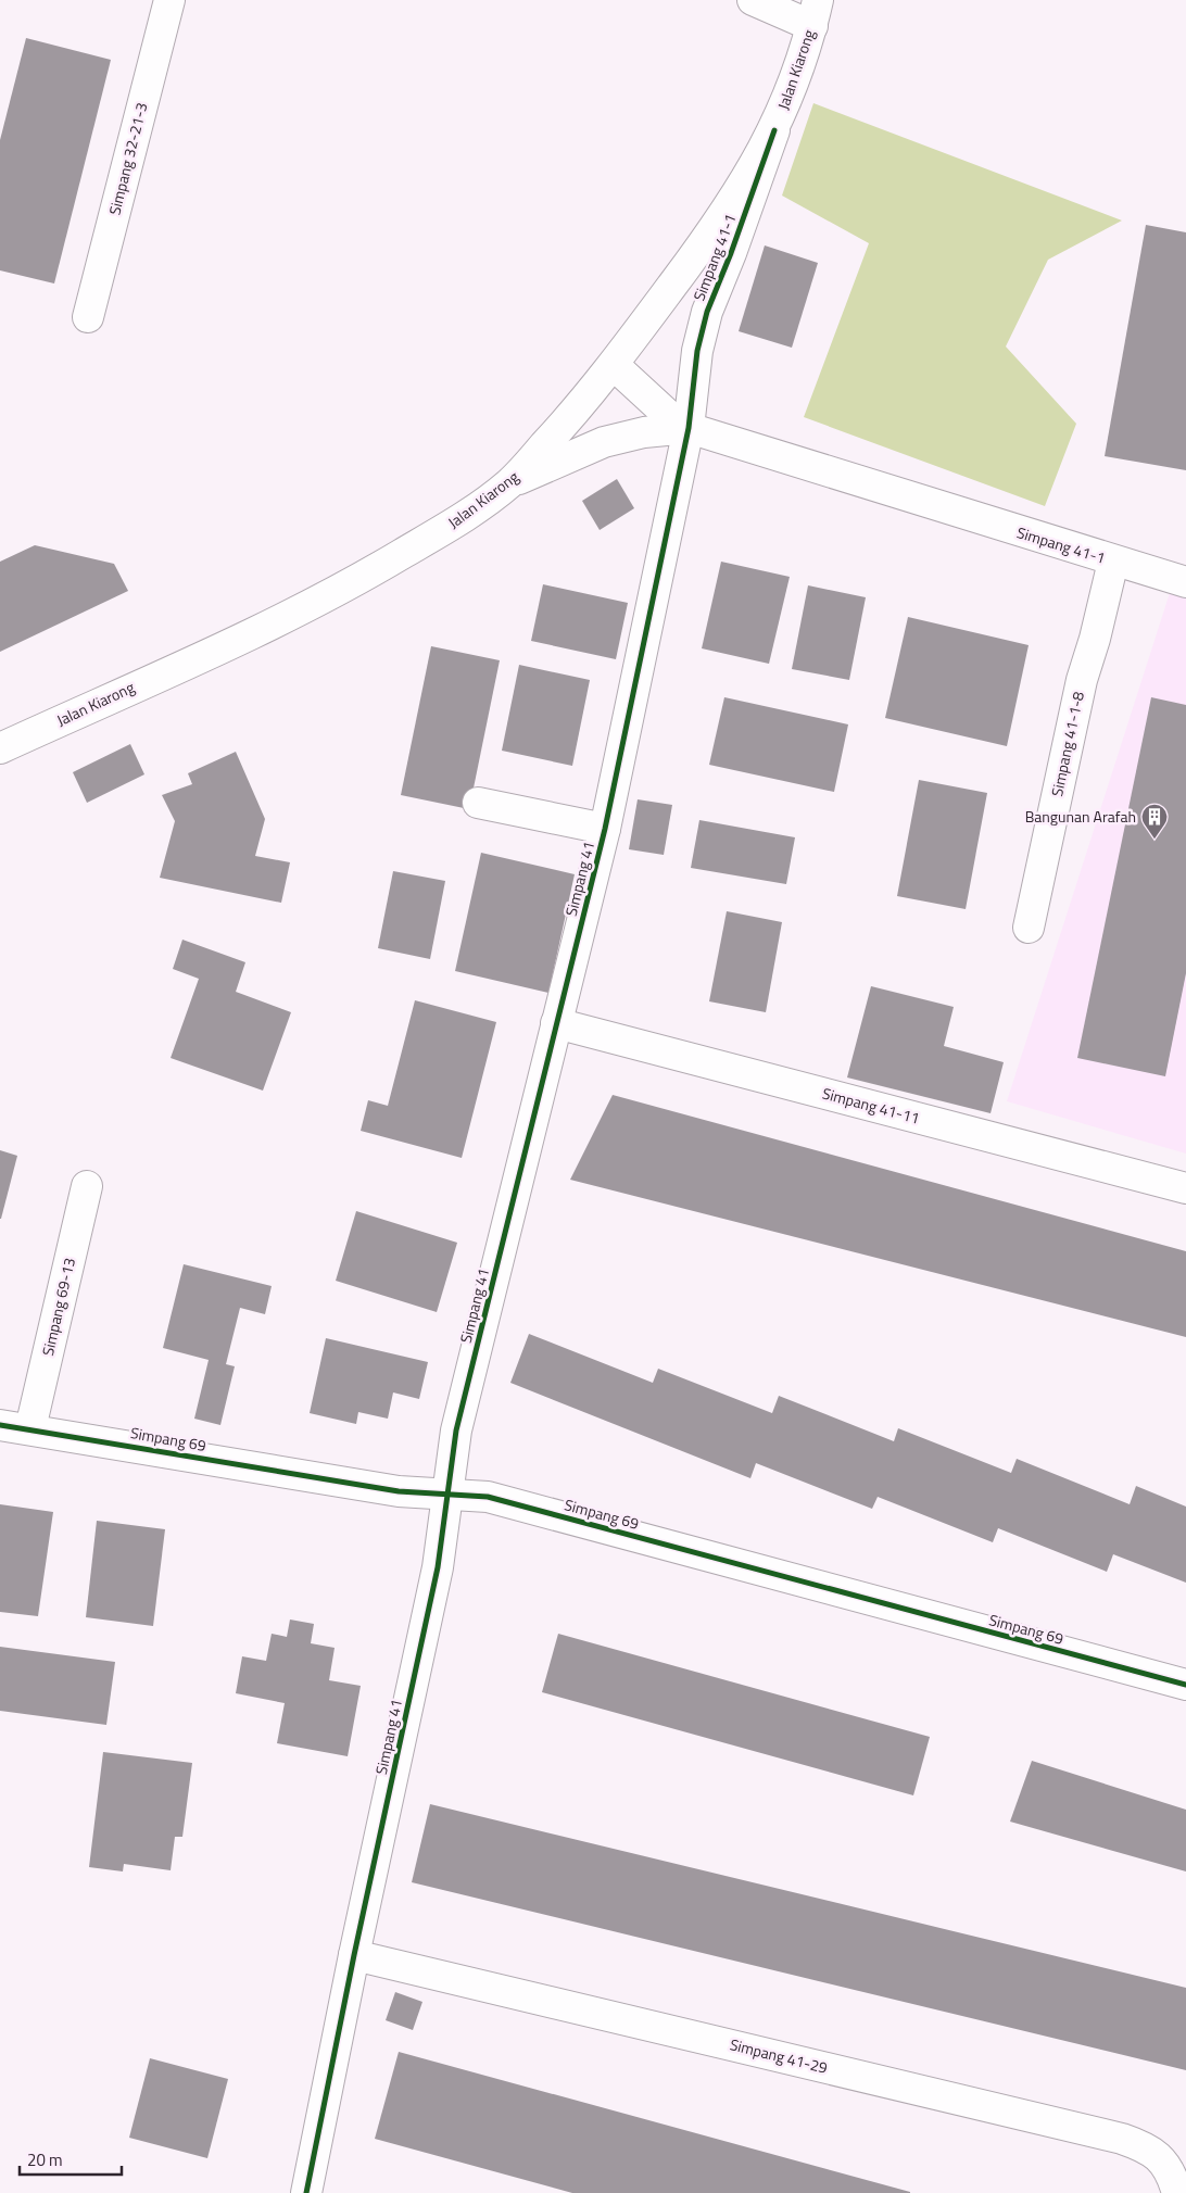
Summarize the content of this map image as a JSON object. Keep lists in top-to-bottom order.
{
  "streets": {
    "street": [
      "Jalan Kiarong",
      "Simpang 32-21-3",
      "Simpang 41-1",
      "Simpang 41-1-8",
      "Simpang 41",
      "Simpang 41-11",
      "Simpang 69-13",
      "Simpang 69",
      "Simpang 41-29"
    ]
  },
  "crossings": [
    ["Jalan Kiarong", "Simpang 41-1"],
    ["Simpang 41-1", "Simpang 41-1-8"],
    ["Simpang 41-1", "Simpang 41"],
    ["Simpang 41", "Simpang 41-11"],
    ["Simpang 41", "Simpang 69"],
    ["Simpang 41", "Simpang 41-29"],
    ["Simpang 69-13", "Simpang 69"]
  ],
  "places": {
    "building": ["Bangunan Arafah"]
  },
  "scale_bar": "20 m"
}
